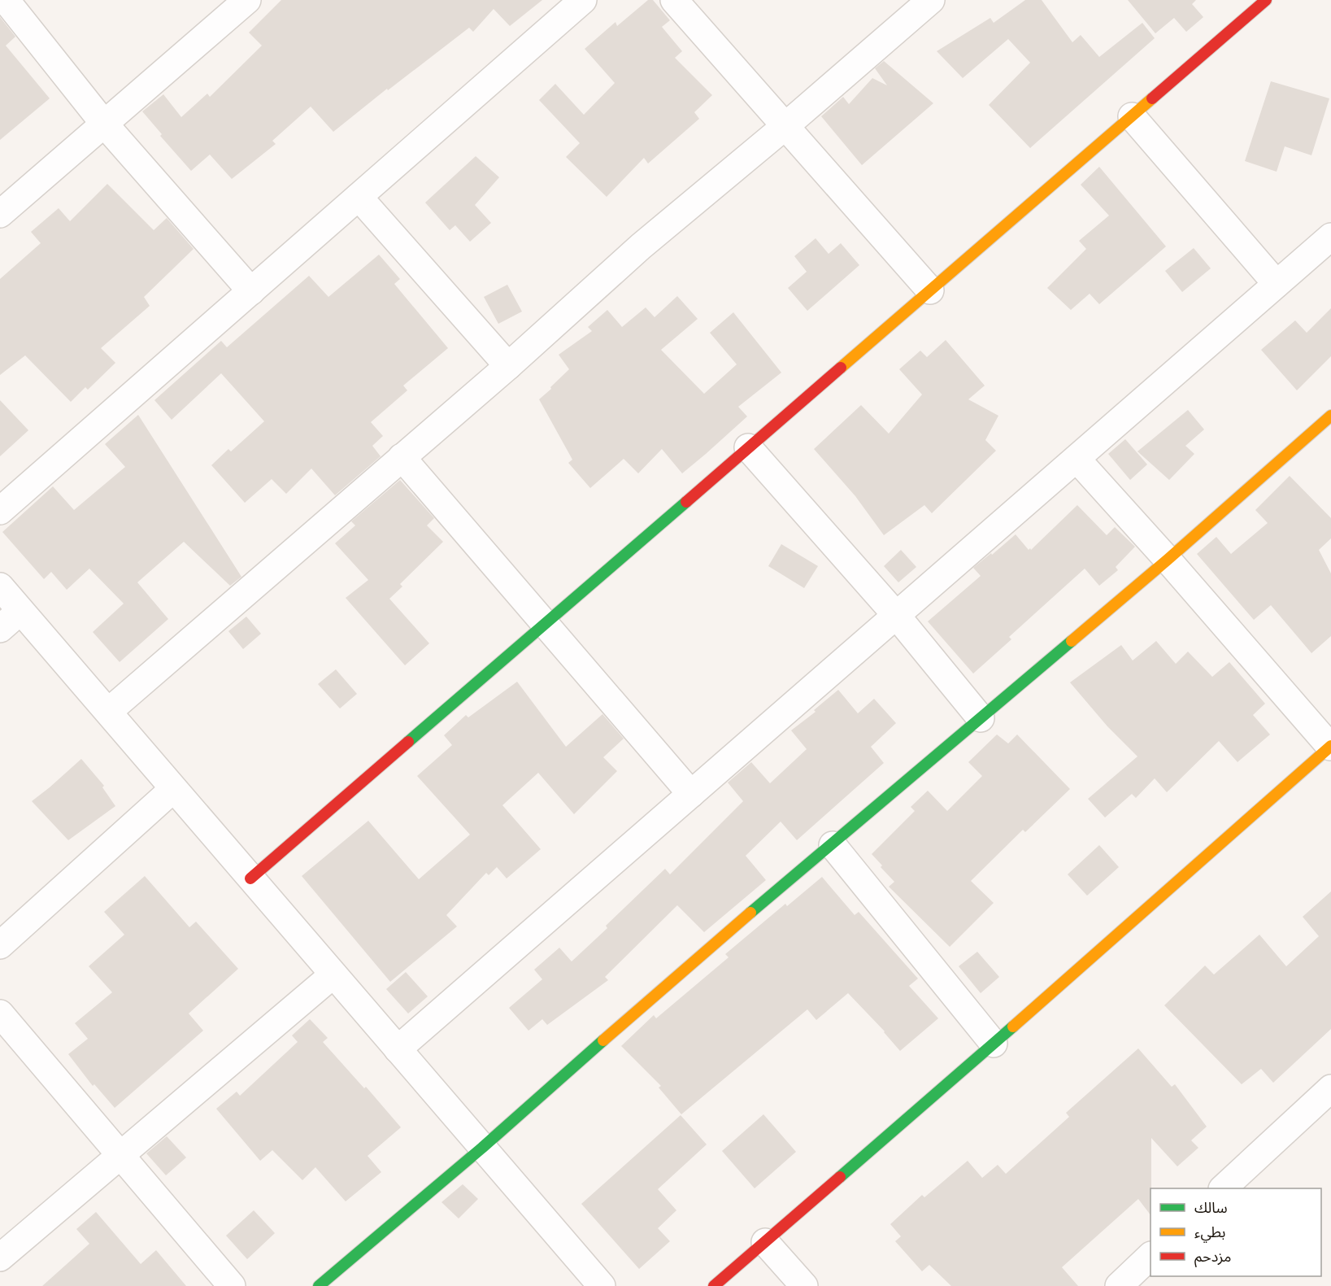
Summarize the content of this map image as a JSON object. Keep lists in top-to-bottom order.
{
  "legend": ["سالك", "بطيء", "مزدحم"]
}
